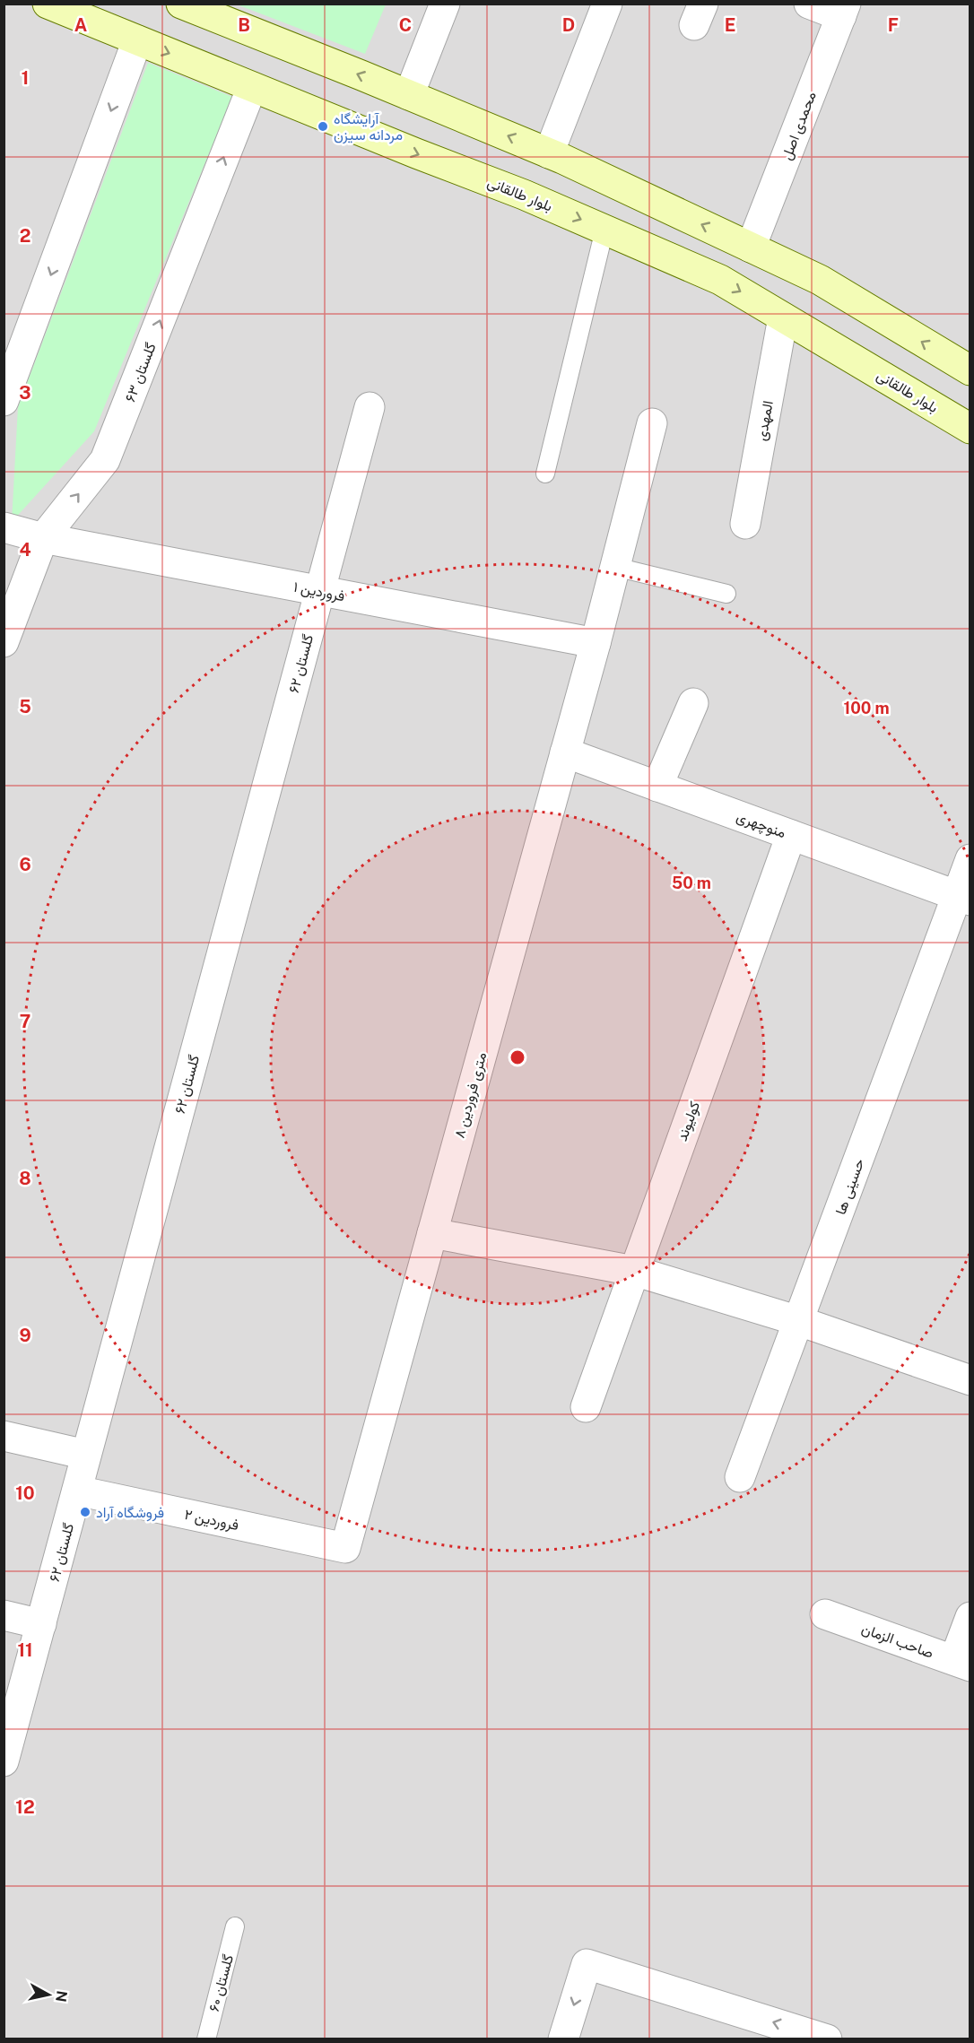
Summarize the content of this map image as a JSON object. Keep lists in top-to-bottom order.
{
  "streets": {
    "main road": ["بلوار طالقانی"],
    "street": [
      "محمدی اصل",
      "گلستان ۶۳",
      "المهدی",
      "فروردین ۱",
      "گلستان ۶۲",
      "منوچهری",
      "۸ متری فروردین",
      "کولیوند",
      "حسینی ها",
      "فروردین ۲",
      "صاحب الزمان"
    ],
    "lane": ["گلستان ۶۰"]
  },
  "crossings": [
    ["بلوار طالقانی", "گلستان ۶۳"],
    ["بلوار طالقانی", "المهدی"],
    ["گلستان ۶۳", "فروردین ۱"],
    ["فروردین ۱", "گلستان ۶۲"],
    ["فروردین ۱", "۸ متری فروردین"],
    ["گلستان ۶۲", "فروردین ۲"],
    ["منوچهری", "۸ متری فروردین"],
    ["منوچهری", "کولیوند"],
    ["منوچهری", "حسینی ها"],
    ["۸ متری فروردین", "فروردین ۲"]
  ],
  "places": ["آرایشگاه مردانه سیزن", "فروشگاه آراد"],
  "north": "right",
  "grid": {
    "columns": [
      "A",
      "B",
      "C",
      "D",
      "E",
      "F"
    ],
    "rows": [
      "1",
      "2",
      "3",
      "4",
      "5",
      "6",
      "7",
      "8",
      "9",
      "10",
      "11",
      "12"
    ]
  },
  "rings": ["100 m", "50 m"]
}
